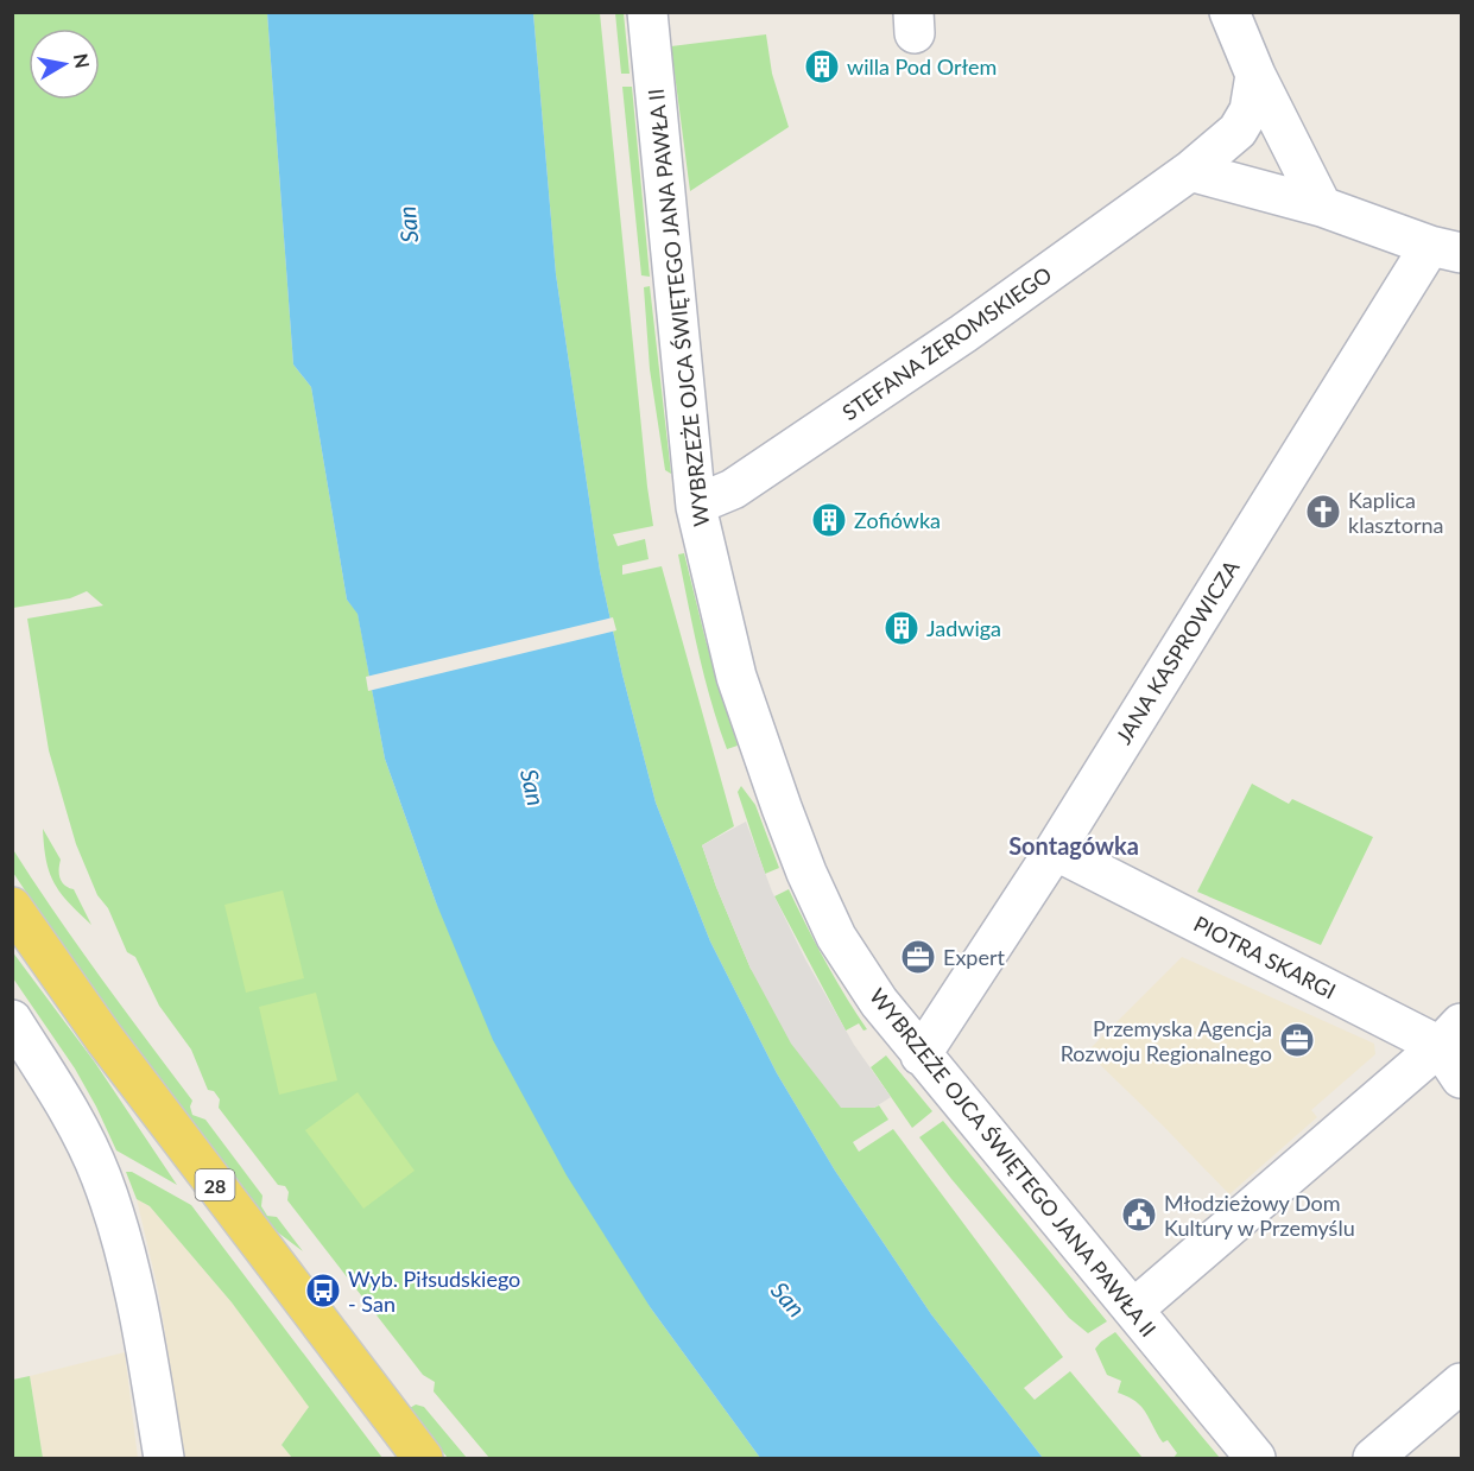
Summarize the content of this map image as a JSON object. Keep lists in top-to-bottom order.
{
  "streets": {
    "main road": ["28"],
    "street": [
      "WYBRZEŻE OJCA ŚWIĘTEGO JANA PAWŁA II",
      "STEFANA ŻEROMSKIEGO",
      "JANA KASPROWICZA",
      "PIOTRA SKARGI"
    ]
  },
  "crossings": [
    ["WYBRZEŻE OJCA ŚWIĘTEGO JANA PAWŁA II", "STEFANA ŻEROMSKIEGO"],
    ["WYBRZEŻE OJCA ŚWIĘTEGO JANA PAWŁA II", "JANA KASPROWICZA"],
    ["JANA KASPROWICZA", "PIOTRA SKARGI"]
  ],
  "districts": ["Sontagówka"],
  "water": ["San"],
  "places": {
    "building": ["willa Pod Orłem", "Zofiówka", "Jadwiga"],
    "church": ["Kaplica klasztorna"],
    "office": ["Expert", "Przemyska Agencja Rozwoju Regionalnego"],
    "public building": ["Młodzieżowy Dom Kultury w Przemyślu"],
    "bus stop": ["Wyb. Piłsudskiego - San"]
  },
  "north": "right"
}
